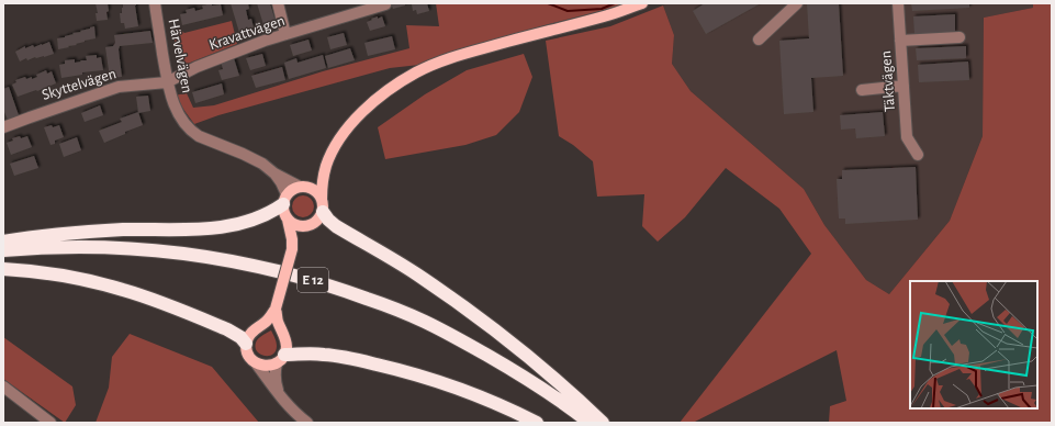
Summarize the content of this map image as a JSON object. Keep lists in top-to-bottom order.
{
  "streets": {
    "highway": ["E 12"],
    "street": [
      "Kravattvägen",
      "Härvelvägen",
      "Täktvägen",
      "Skyttelvägen"
    ]
  },
  "crossings": [
    ["Kravattvägen", "Härvelvägen"],
    ["Kravattvägen", "Skyttelvägen"],
    ["Härvelvägen", "Skyttelvägen"]
  ]
}
